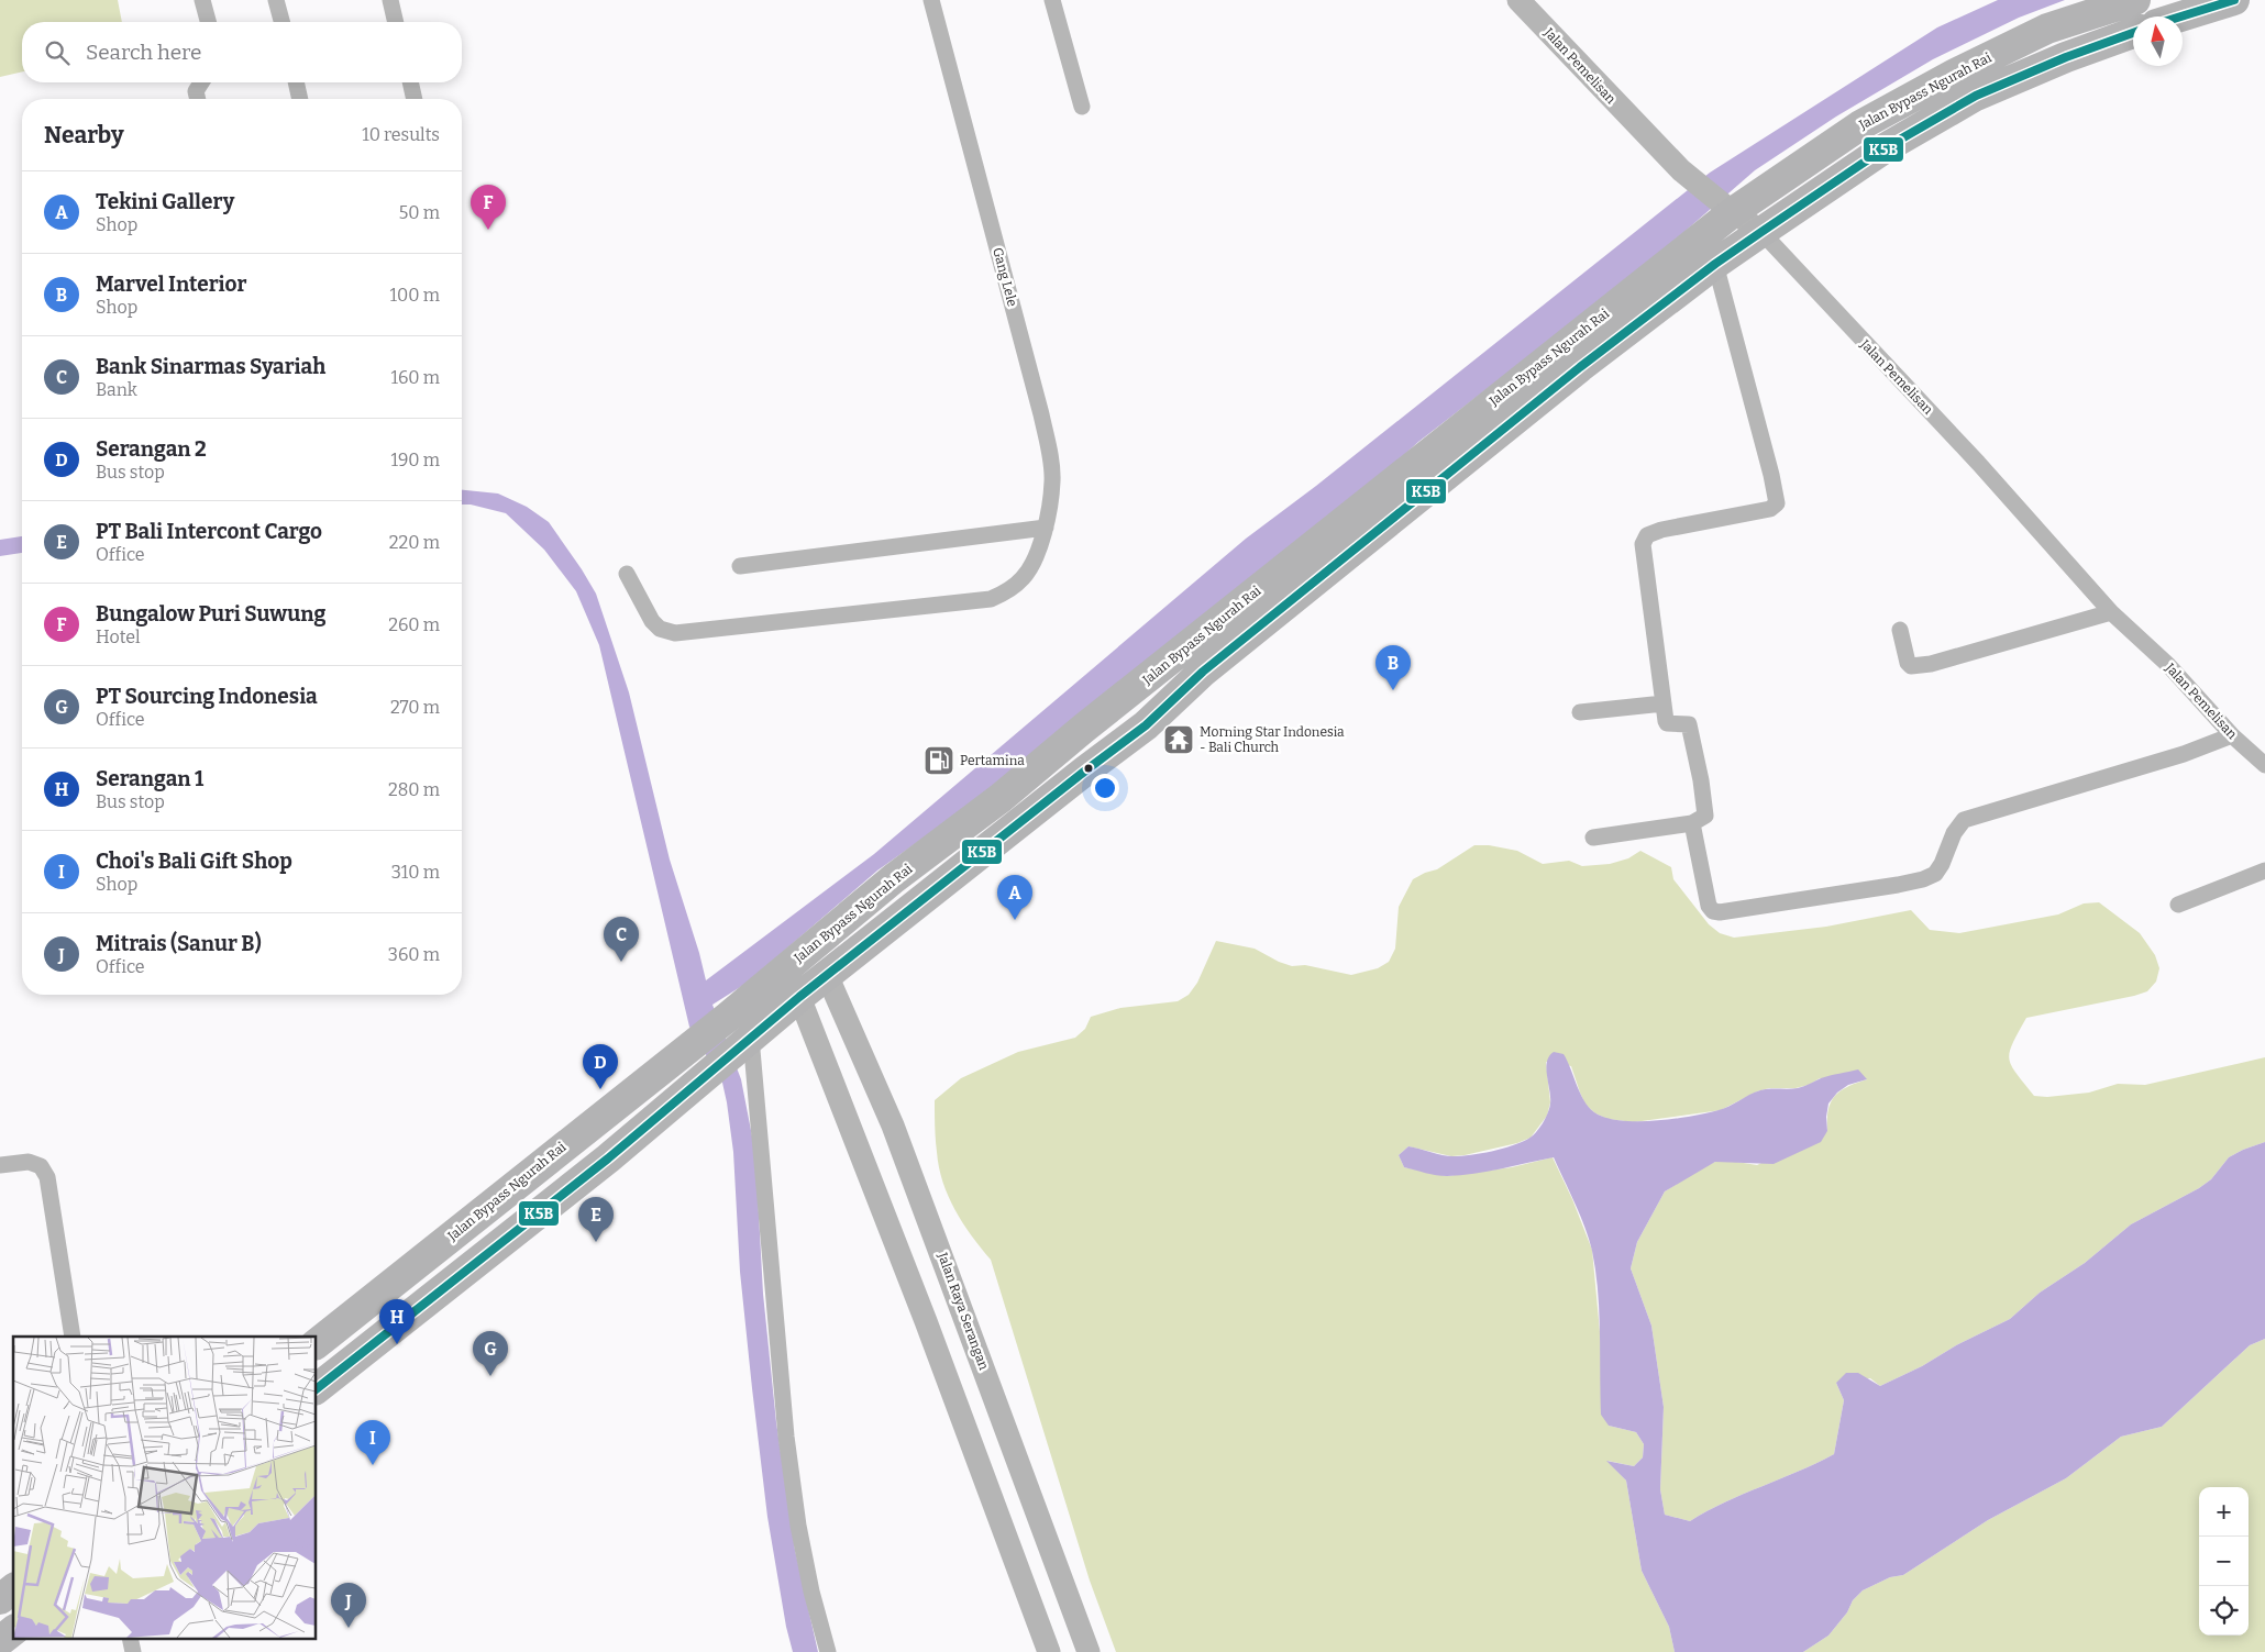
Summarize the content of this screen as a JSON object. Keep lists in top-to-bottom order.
{
  "streets": {
    "highway": ["Jalan Bypass Ngurah Rai"],
    "street": ["Jalan Pemelisan", "Gang Lele", "Jalan Raya Serangan"]
  },
  "crossings": [
    ["Jalan Pemelisan", "Jalan Bypass Ngurah Rai"],
    ["Jalan Bypass Ngurah Rai", "Jalan Raya Serangan"]
  ],
  "places": {
    "temple": ["Morning Star Indonesia - Bali Church"],
    "fuel station": ["Pertamina"]
  },
  "lines": ["transit line K5B"],
  "north": "top",
  "page": {
    "search": "Search here",
    "heading": ["Nearby", "10 results"],
    "list": [
      {
        "mark": "A",
        "name": "Tekini Gallery",
        "note": "Shop",
        "value": "50 m"
      },
      {
        "mark": "B",
        "name": "Marvel Interior",
        "note": "Shop",
        "value": "100 m"
      },
      {
        "mark": "C",
        "name": "Bank Sinarmas Syariah",
        "note": "Bank",
        "value": "160 m"
      },
      {
        "mark": "D",
        "name": "Serangan 2",
        "note": "Bus stop",
        "value": "190 m"
      },
      {
        "mark": "E",
        "name": "PT Bali Intercont Cargo",
        "note": "Office",
        "value": "220 m"
      },
      {
        "mark": "F",
        "name": "Bungalow Puri Suwung",
        "note": "Hotel",
        "value": "260 m"
      },
      {
        "mark": "G",
        "name": "PT Sourcing Indonesia",
        "note": "Office",
        "value": "270 m"
      },
      {
        "mark": "H",
        "name": "Serangan 1",
        "note": "Bus stop",
        "value": "280 m"
      },
      {
        "mark": "I",
        "name": "Choi's Bali Gift Shop",
        "note": "Shop",
        "value": "310 m"
      },
      {
        "mark": "J",
        "name": "Mitrais (Sanur B)",
        "note": "Office",
        "value": "360 m"
      }
    ],
    "pins": [
      "F",
      "B",
      "A",
      "C",
      "D",
      "E",
      "H",
      "G",
      "I",
      "J"
    ],
    "map_buttons": ["+", "−"]
  }
}
